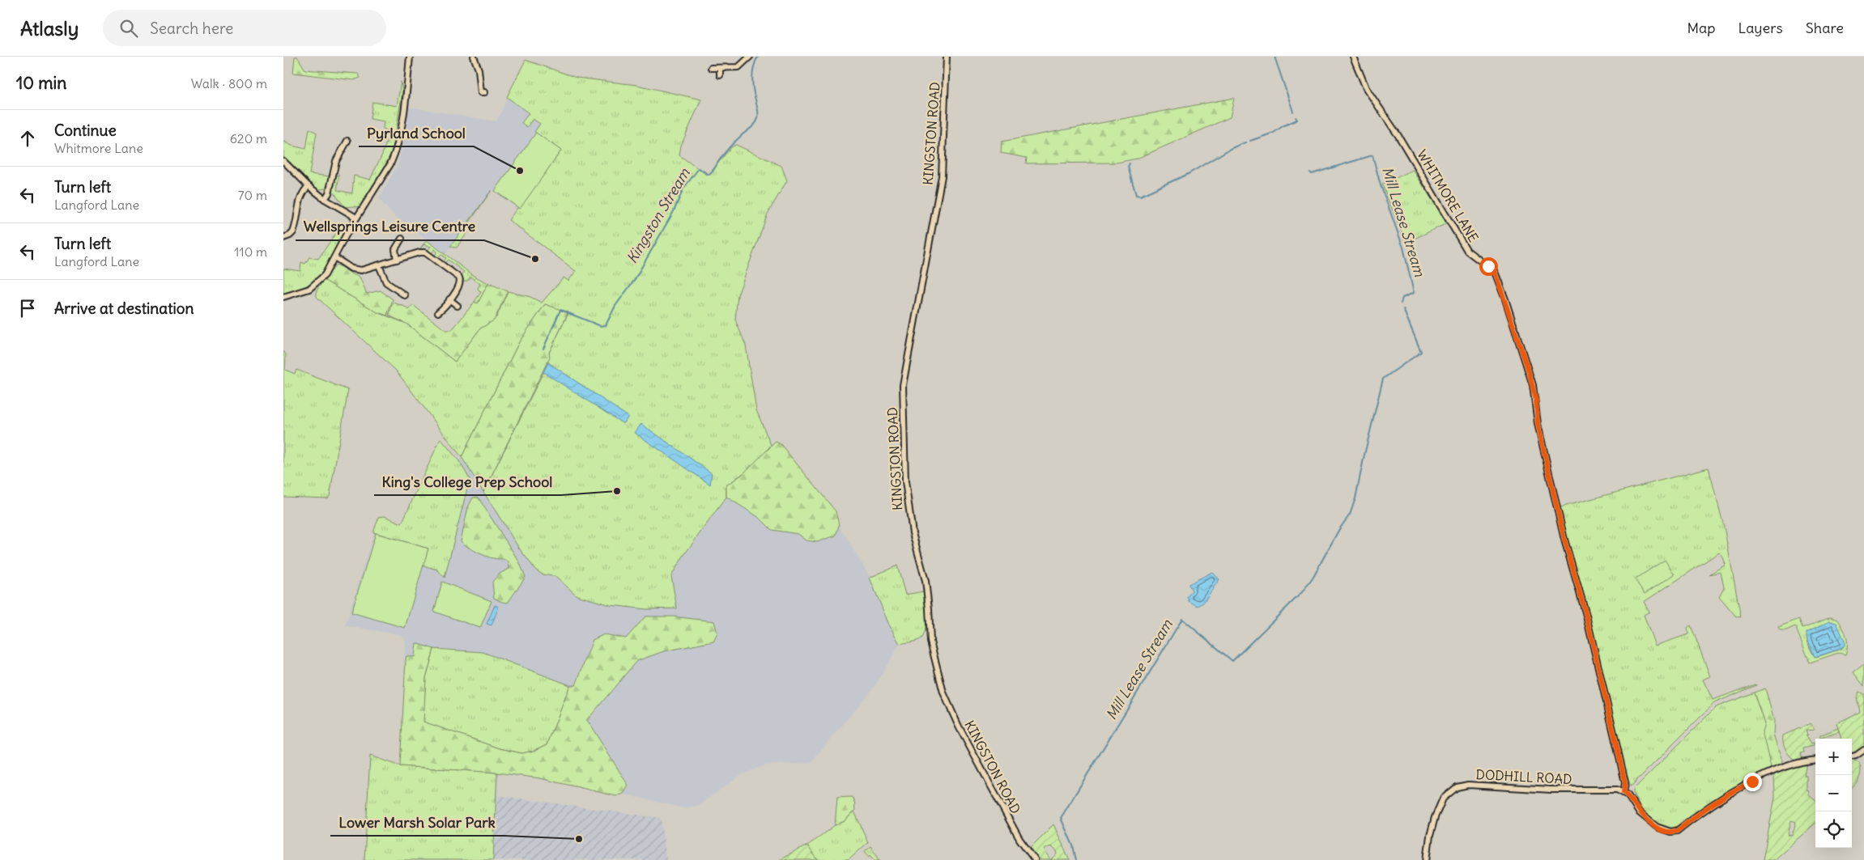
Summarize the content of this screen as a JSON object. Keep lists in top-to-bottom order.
{
  "streets": {
    "street": ["KINGSTON ROAD", "WHITMORE LANE", "DODHILL ROAD"]
  },
  "crossings": [
    ["WHITMORE LANE", "DODHILL ROAD"]
  ],
  "water": ["Kingston Stream", "Mill Lease Stream"],
  "places": [
    "Pyrland School",
    "Wellsprings Leisure Centre",
    "King's College Prep School",
    "Lower Marsh Solar Park"
  ],
  "page": {
    "header": "Atlasly",
    "search": "Search here",
    "nav": ["Map", "Layers", "Share"],
    "heading": ["10 min", "Walk · 800 m"],
    "list": [
      ["Continue", "Whitmore Lane", "620 m"],
      ["Turn left", "Langford Lane", "70 m"],
      ["Turn left", "Langford Lane", "110 m"],
      "Arrive at destination"
    ],
    "map_buttons": ["+", "−"]
  }
}
